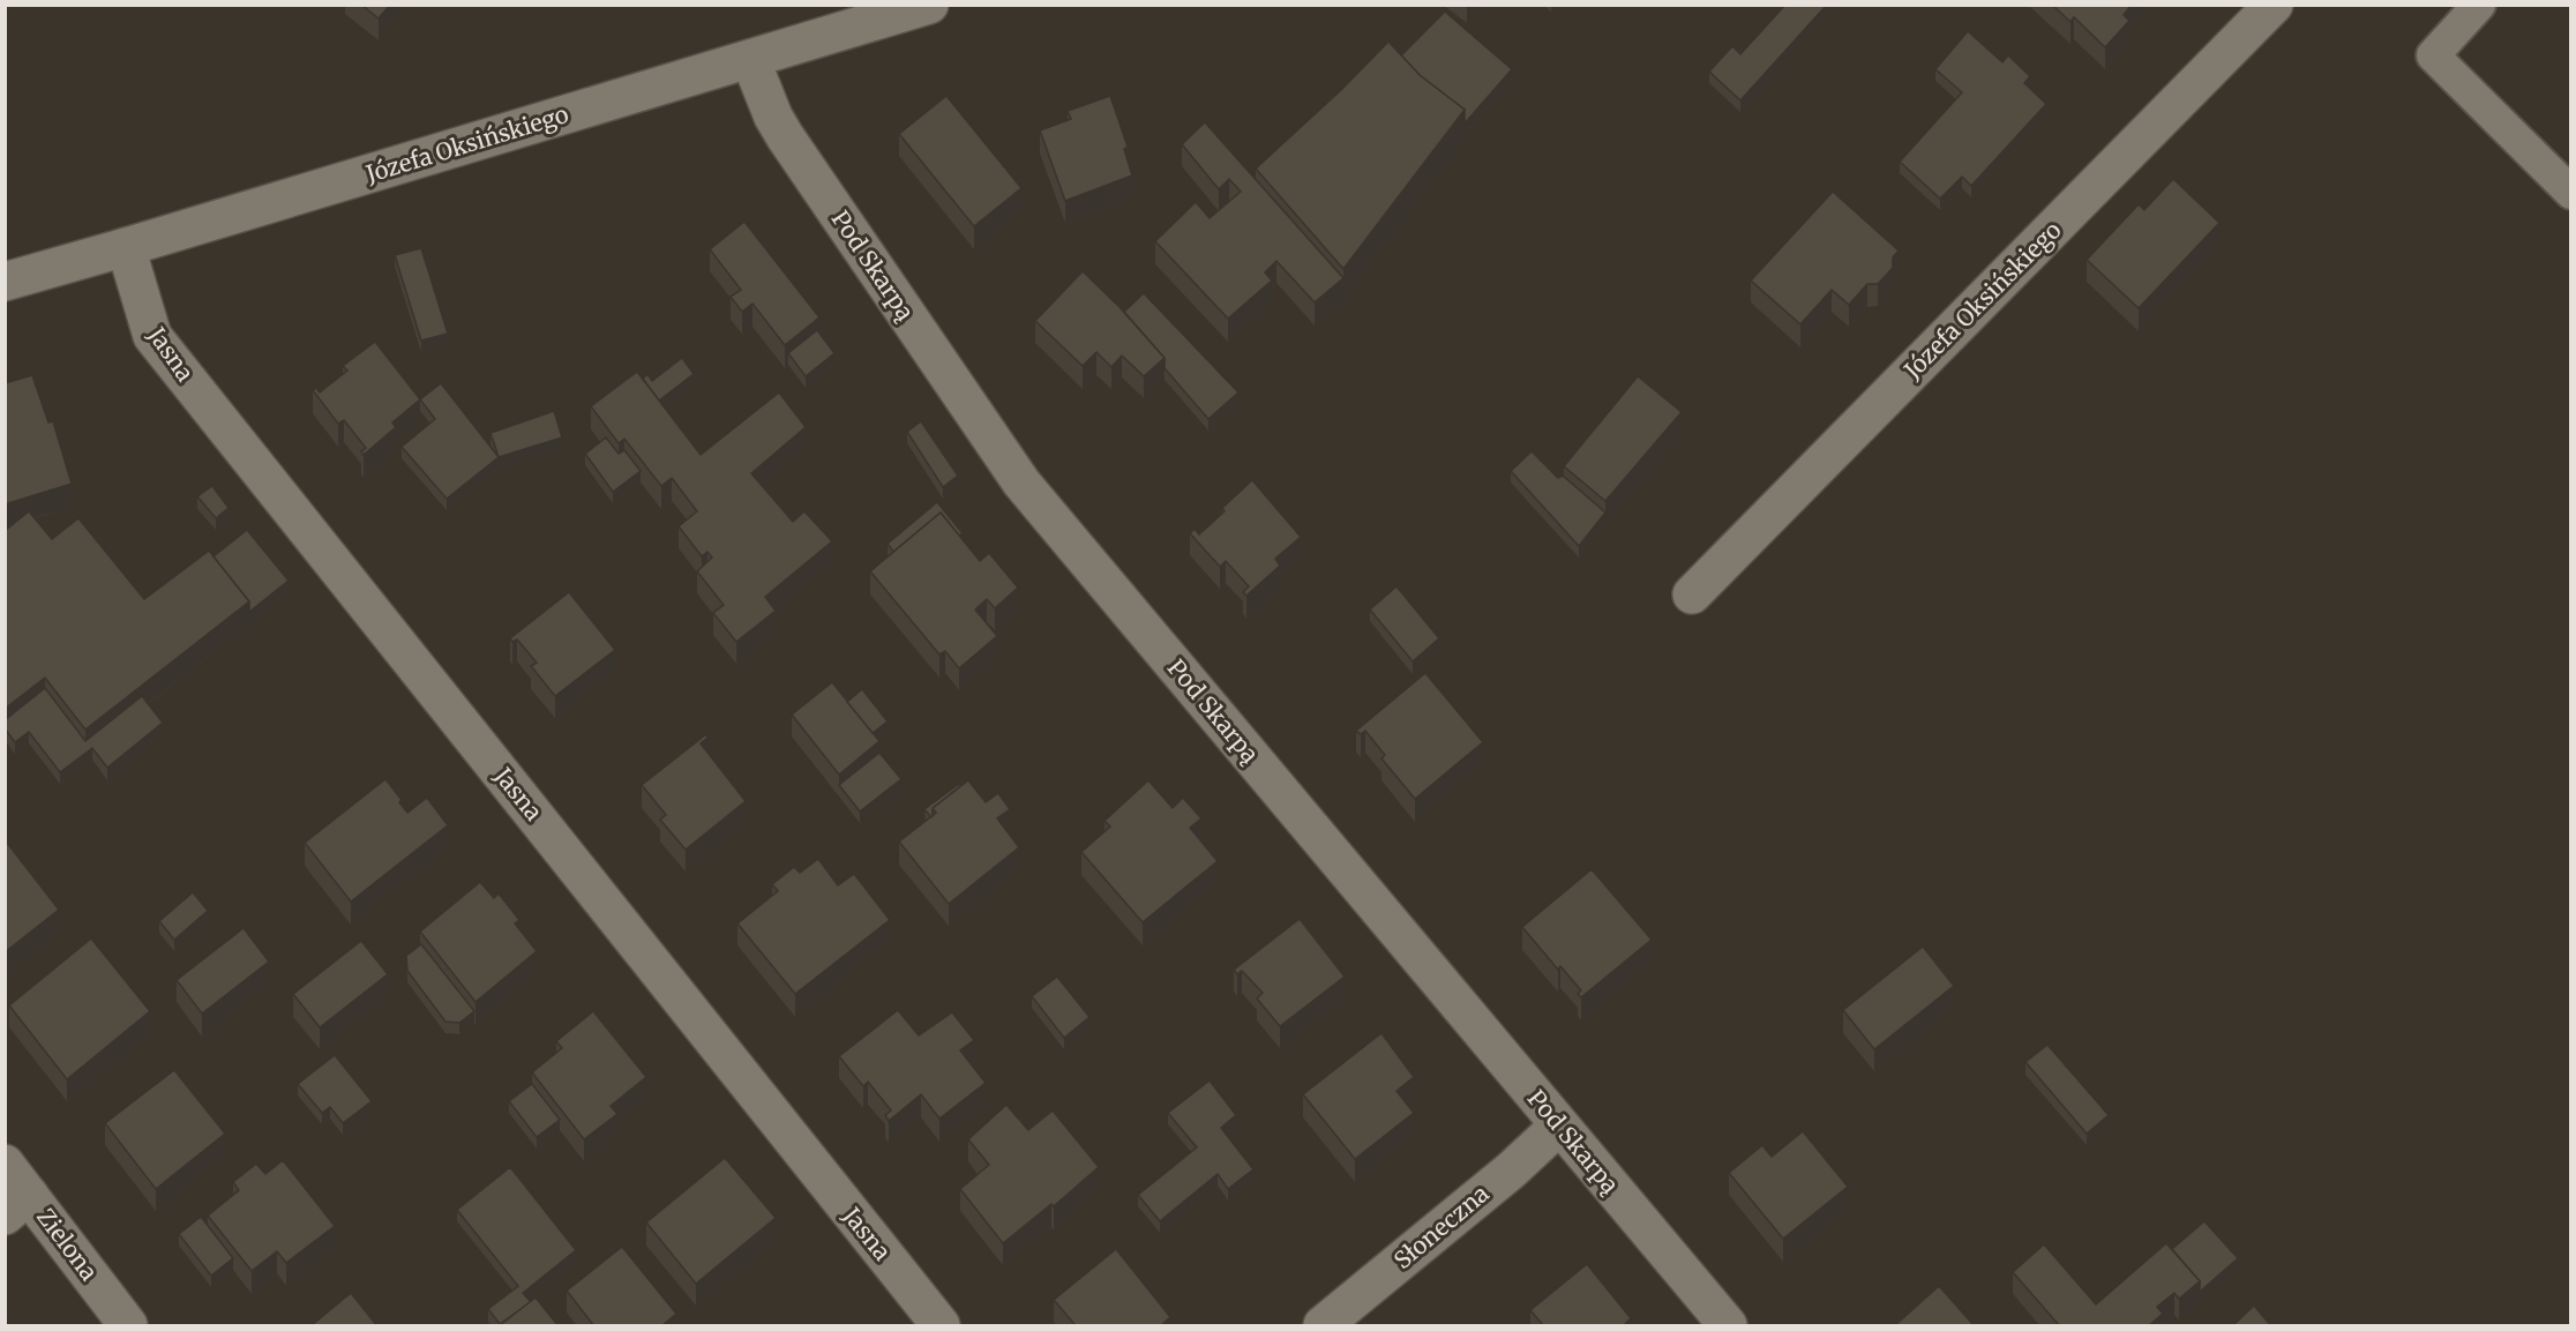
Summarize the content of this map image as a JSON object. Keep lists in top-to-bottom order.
{
  "streets": {
    "street": [
      "Józefa Oksińskiego",
      "Pod Skarpą",
      "Jasna",
      "Słoneczna",
      "Zielona"
    ]
  },
  "crossings": [
    ["Józefa Oksińskiego", "Pod Skarpą"],
    ["Józefa Oksińskiego", "Jasna"],
    ["Pod Skarpą", "Słoneczna"]
  ]
}
